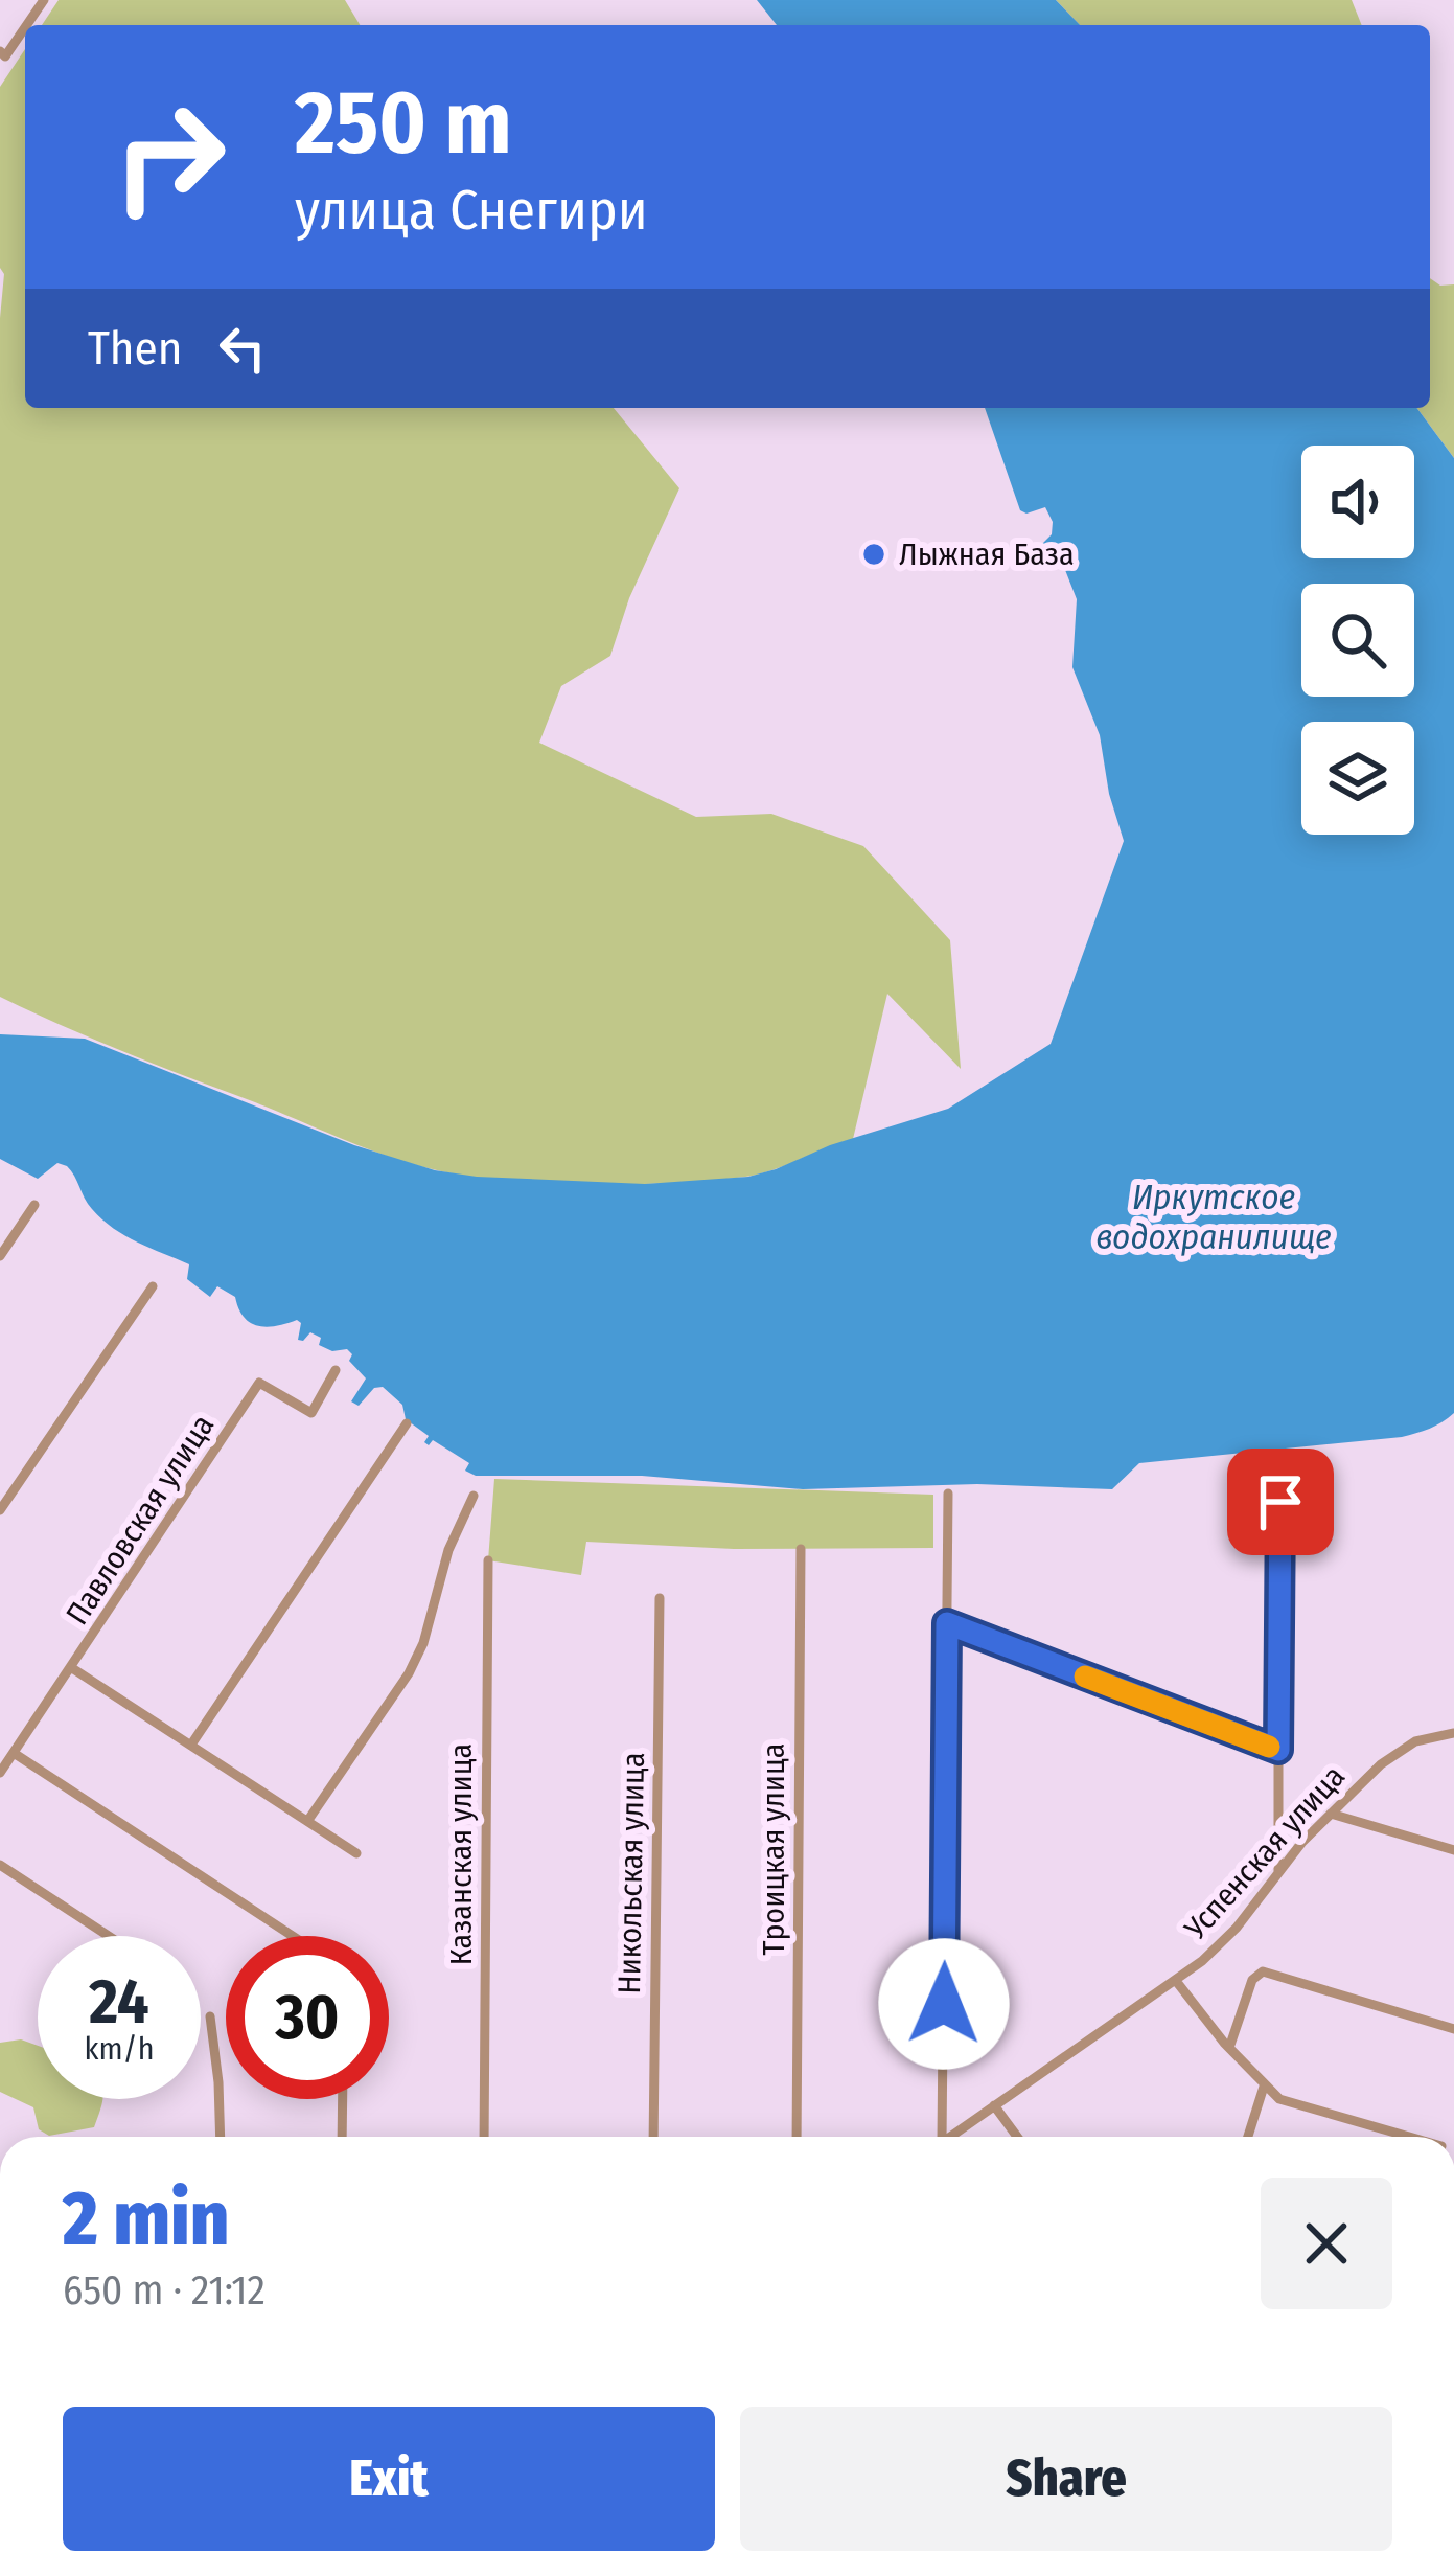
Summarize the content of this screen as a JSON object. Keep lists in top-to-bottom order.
{
  "streets": {
    "street": [
      "Павловская улица",
      "Троицкая улица",
      "Успенская улица",
      "Казанская улица",
      "Никольская улица"
    ]
  },
  "water": ["Иркутское водохранилище"],
  "places": ["Лыжная База"],
  "page": {
    "turn": ["250 m", "улица Снегири"],
    "then": "Then",
    "speed": "24 km/h",
    "limit": "30",
    "heading": ["2 min", "650 m · 21:12"],
    "buttons": ["Exit", "Share"]
  }
}
